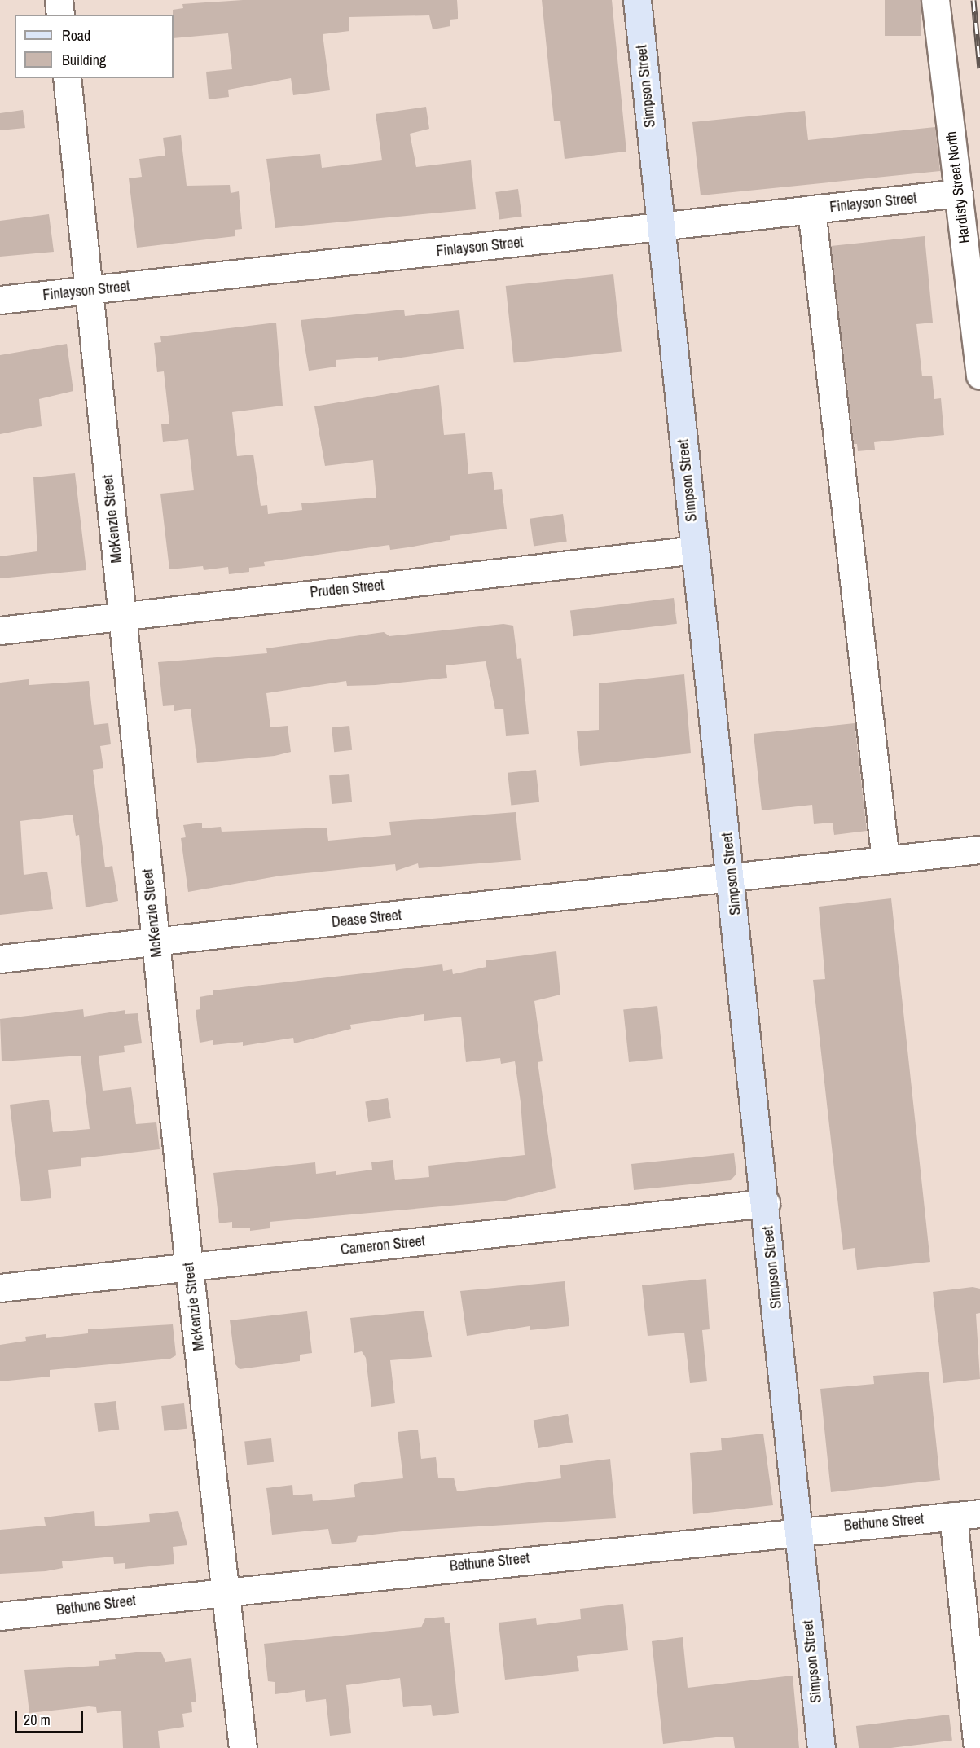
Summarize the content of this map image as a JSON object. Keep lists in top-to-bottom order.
{
  "streets": {
    "main road": ["Simpson Street"],
    "street": [
      "Hardisty Street North",
      "Finlayson Street",
      "McKenzie Street",
      "Pruden Street",
      "Dease Street",
      "Cameron Street",
      "Bethune Street"
    ]
  },
  "crossings": [
    ["Simpson Street", "Finlayson Street"],
    ["Simpson Street", "Pruden Street"],
    ["Simpson Street", "Dease Street"],
    ["Simpson Street", "Cameron Street"],
    ["Simpson Street", "Bethune Street"],
    ["Hardisty Street North", "Finlayson Street"],
    ["Finlayson Street", "McKenzie Street"],
    ["McKenzie Street", "Pruden Street"],
    ["McKenzie Street", "Dease Street"],
    ["McKenzie Street", "Cameron Street"],
    ["McKenzie Street", "Bethune Street"]
  ],
  "legend": ["Road", "Building"],
  "scale_bar": "20 m"
}
